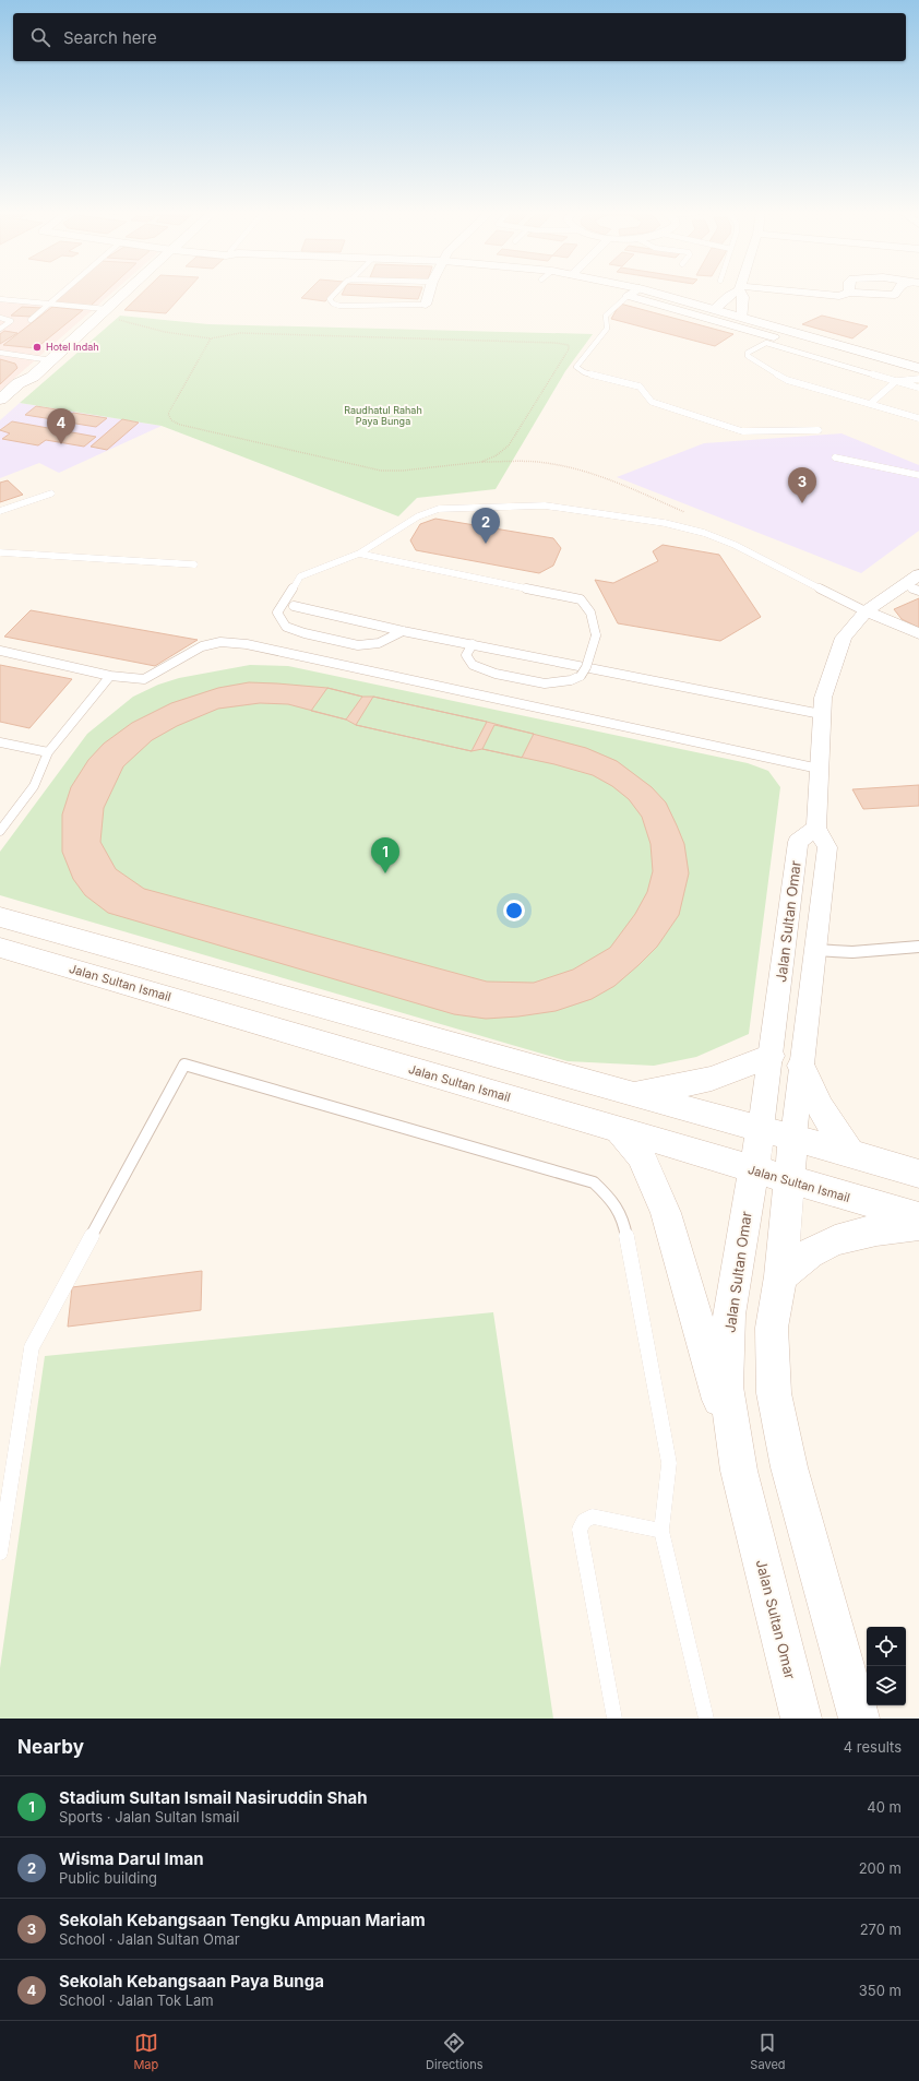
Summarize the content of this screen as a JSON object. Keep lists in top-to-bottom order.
{
  "streets": {
    "main road": ["Jalan Sultan Omar", "Jalan Sultan Ismail"]
  },
  "crossings": [
    ["Jalan Sultan Omar", "Jalan Sultan Ismail"]
  ],
  "parks": ["Raudhatul Rahah Paya Bunga"],
  "places": ["Hotel Indah"],
  "page": {
    "search": "Search here",
    "pins": [
      "4",
      "3",
      "2",
      "1"
    ],
    "heading": ["Nearby", "4 results"],
    "list": [
      {
        "mark": "1",
        "name": "Stadium Sultan Ismail Nasiruddin Shah",
        "note": "Sports · Jalan Sultan Ismail",
        "value": "40 m"
      },
      {
        "mark": "2",
        "name": "Wisma Darul Iman",
        "note": "Public building",
        "value": "200 m"
      },
      {
        "mark": "3",
        "name": "Sekolah Kebangsaan Tengku Ampuan Mariam",
        "note": "School · Jalan Sultan Omar",
        "value": "270 m"
      },
      {
        "mark": "4",
        "name": "Sekolah Kebangsaan Paya Bunga",
        "note": "School · Jalan Tok Lam",
        "value": "350 m"
      }
    ],
    "nav": ["Map", "Directions", "Saved"]
  }
}
